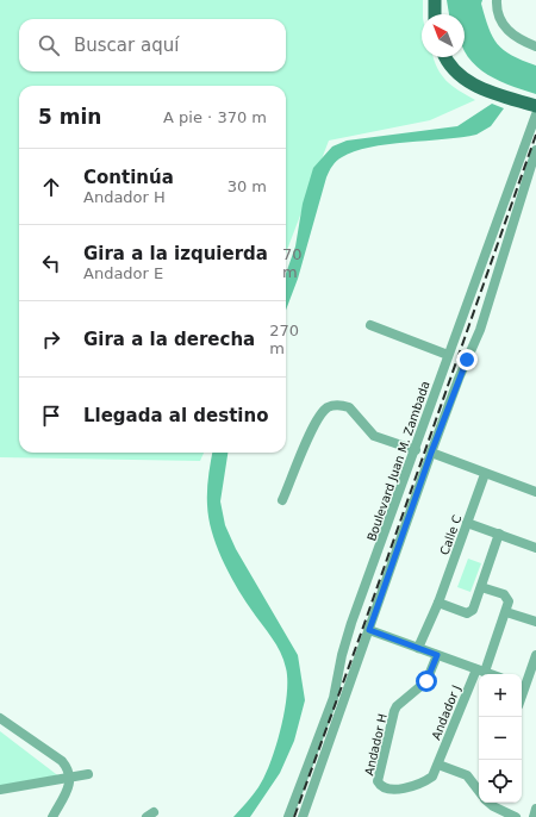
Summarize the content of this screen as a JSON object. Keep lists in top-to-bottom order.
{
  "streets": {
    "street": [
      "Boulevard Juan M. Zambada",
      "Calle C",
      "Andador J",
      "Andador H"
    ]
  },
  "crossings": [
    ["Andador J", "Andador H"]
  ],
  "north": "top left",
  "page": {
    "search": "Buscar aquí",
    "heading": ["5 min", "A pie · 370 m"],
    "list": [
      ["Continúa", "Andador H", "30 m"],
      ["Gira a la izquierda", "Andador E", "70 m"],
      ["Gira a la derecha", "270 m"],
      "Llegada al destino"
    ],
    "map_buttons": ["+", "−"]
  }
}
